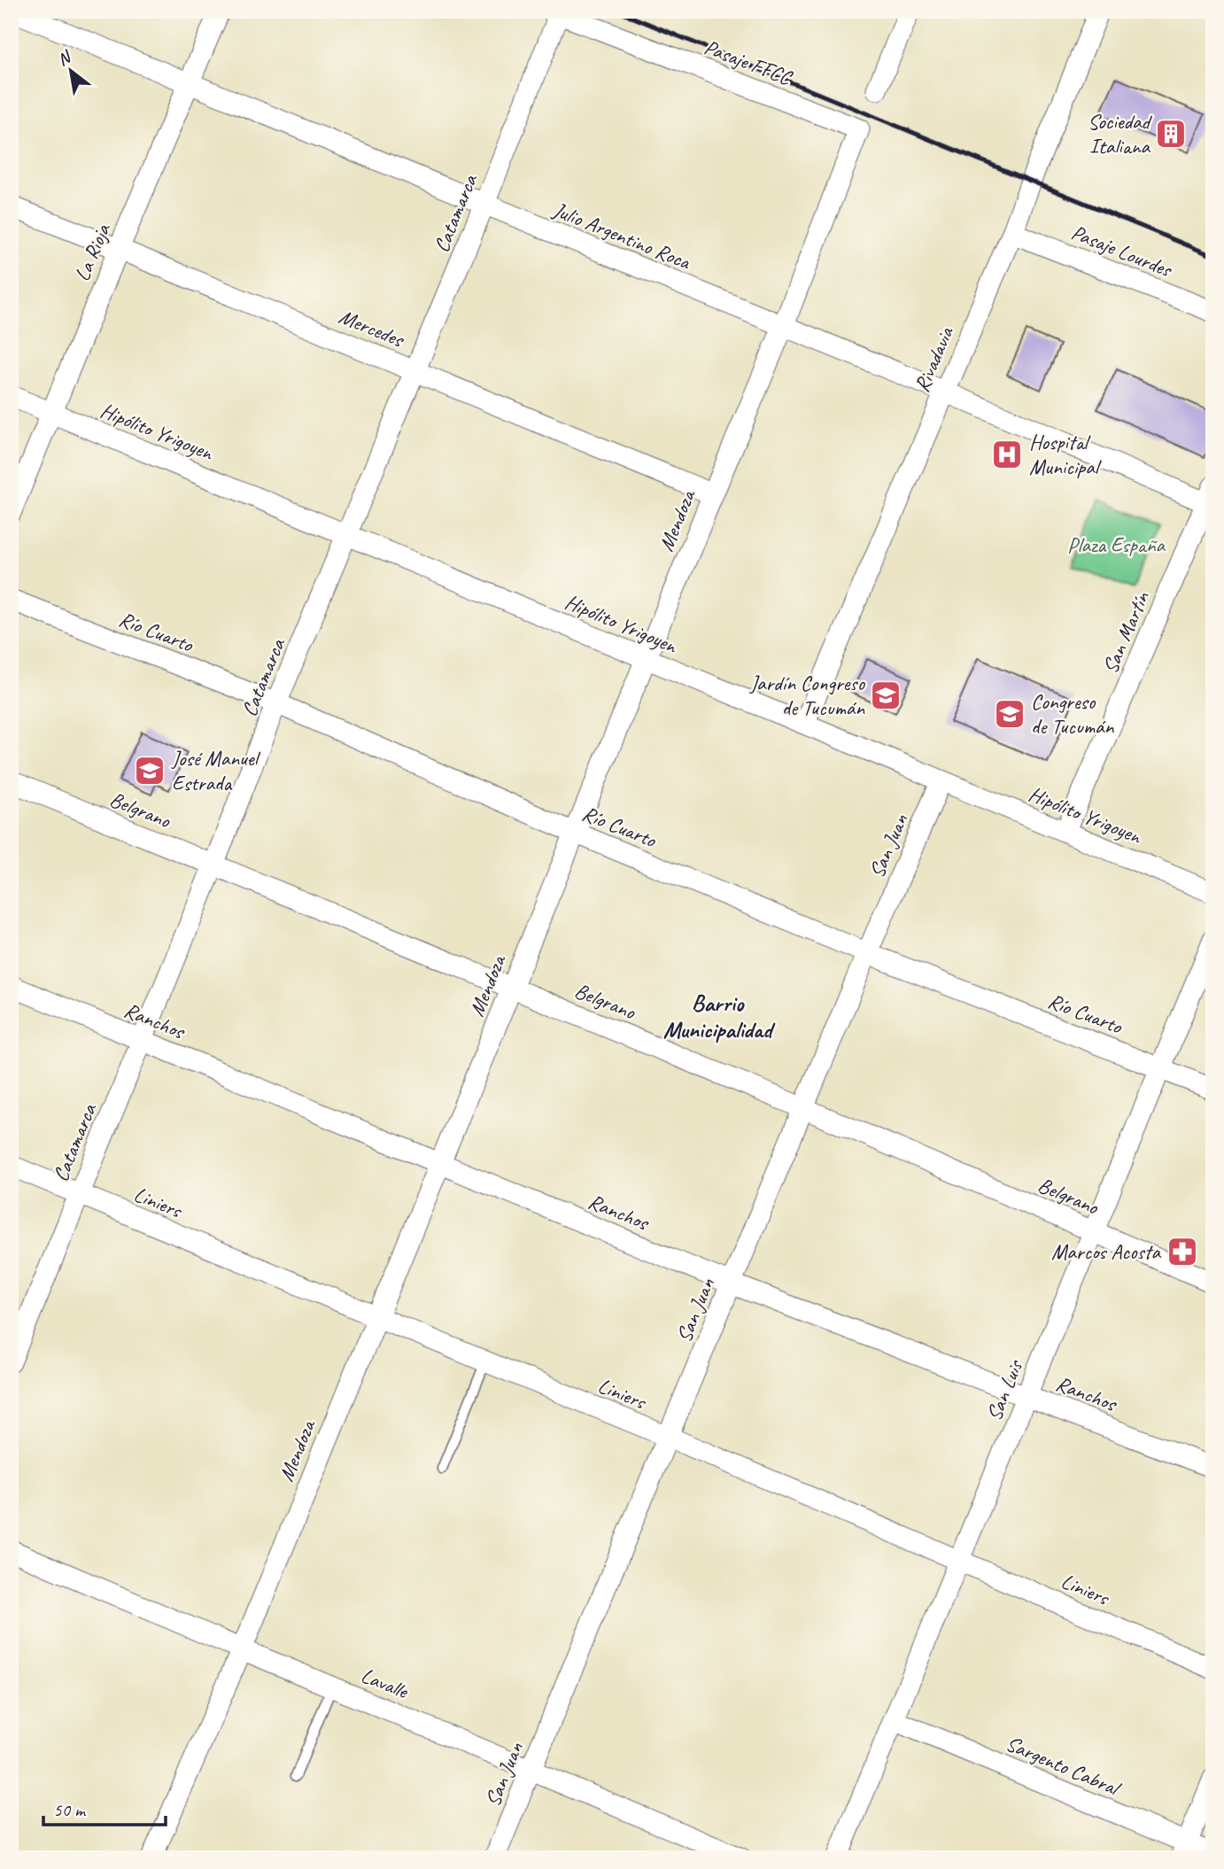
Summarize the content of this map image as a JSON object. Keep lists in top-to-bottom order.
{
  "streets": {
    "street": [
      "Pasaje FFCC",
      "Catamarca",
      "Julio Argentino Roca",
      "Pasaje Lourdes",
      "La Rioja",
      "Mercedes",
      "Rivadavia",
      "Hipólito Yrigoyen",
      "Mendoza",
      "Río Cuarto",
      "San Martín",
      "Belgrano",
      "San Juan",
      "Ranchos",
      "Liniers",
      "San Luis",
      "Lavalle",
      "Sargento Cabral"
    ]
  },
  "crossings": [
    ["Pasaje FFCC", "Catamarca"],
    ["Pasaje FFCC", "Mendoza"],
    ["Catamarca", "Julio Argentino Roca"],
    ["Catamarca", "Mercedes"],
    ["Catamarca", "Hipólito Yrigoyen"],
    ["Catamarca", "Río Cuarto"],
    ["Catamarca", "Belgrano"],
    ["Catamarca", "Ranchos"],
    ["Catamarca", "Liniers"],
    ["Julio Argentino Roca", "La Rioja"],
    ["Julio Argentino Roca", "Rivadavia"],
    ["Julio Argentino Roca", "Mendoza"],
    ["Julio Argentino Roca", "San Martín"],
    ["Pasaje Lourdes", "Rivadavia"],
    ["La Rioja", "Mercedes"],
    ["La Rioja", "Hipólito Yrigoyen"],
    ["Mercedes", "Mendoza"],
    ["Rivadavia", "Hipólito Yrigoyen"],
    ["Hipólito Yrigoyen", "Mendoza"],
    ["Hipólito Yrigoyen", "San Martín"],
    ["Hipólito Yrigoyen", "San Juan"],
    ["Mendoza", "Río Cuarto"],
    ["Mendoza", "Belgrano"],
    ["Mendoza", "Ranchos"],
    ["Mendoza", "Liniers"],
    ["Mendoza", "Lavalle"],
    ["Río Cuarto", "San Juan"],
    ["Río Cuarto", "San Luis"],
    ["Belgrano", "San Juan"],
    ["Belgrano", "San Luis"],
    ["San Juan", "Ranchos"],
    ["San Juan", "Liniers"],
    ["San Juan", "Lavalle"],
    ["Ranchos", "San Luis"],
    ["Liniers", "San Luis"],
    ["San Luis", "Sargento Cabral"]
  ],
  "districts": ["Barrio Municipalidad"],
  "parks": ["Plaza España"],
  "places": {
    "building": ["Sociedad Italiana"],
    "hospital": ["Hospital Municipal"],
    "school or university": ["Jardín Congreso de Tucumán", "Congreso de Tucumán", "José Manuel Estrada"],
    "pharmacy": ["Marcos Acosta"]
  },
  "scale_bar": "50 m",
  "north": "top left"
}
